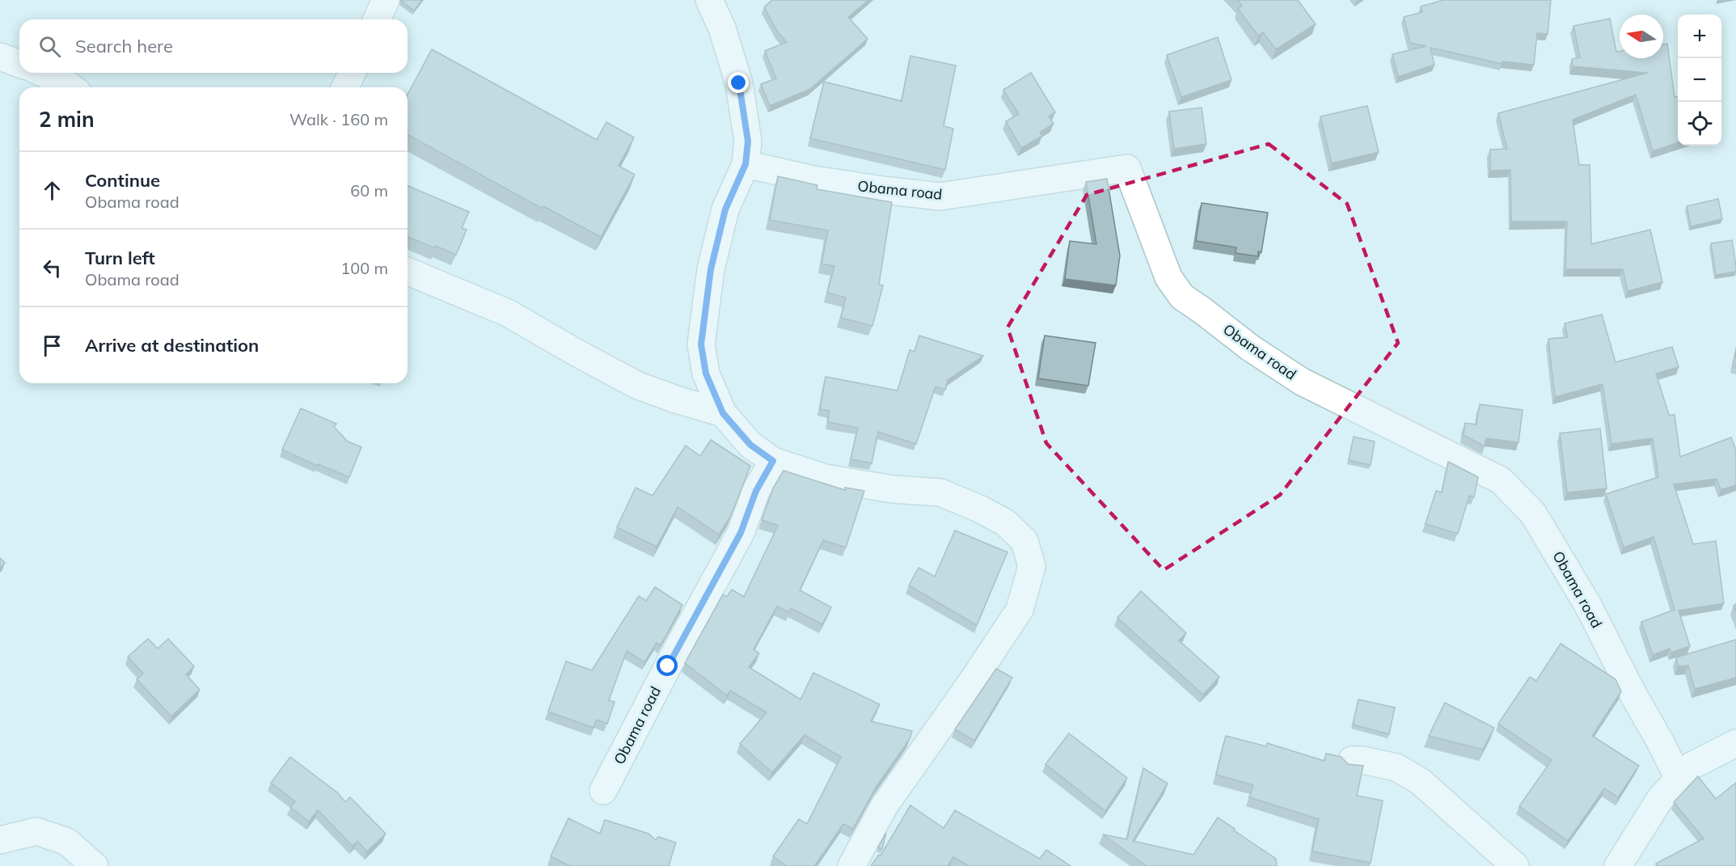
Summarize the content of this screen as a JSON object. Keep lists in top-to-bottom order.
{
  "streets": {
    "street": ["Obama road"]
  },
  "north": "left",
  "page": {
    "map_buttons": ["+", "−"],
    "search": "Search here",
    "heading": ["2 min", "Walk · 160 m"],
    "list": [
      ["Continue", "Obama road", "60 m"],
      ["Turn left", "Obama road", "100 m"],
      "Arrive at destination"
    ]
  }
}
